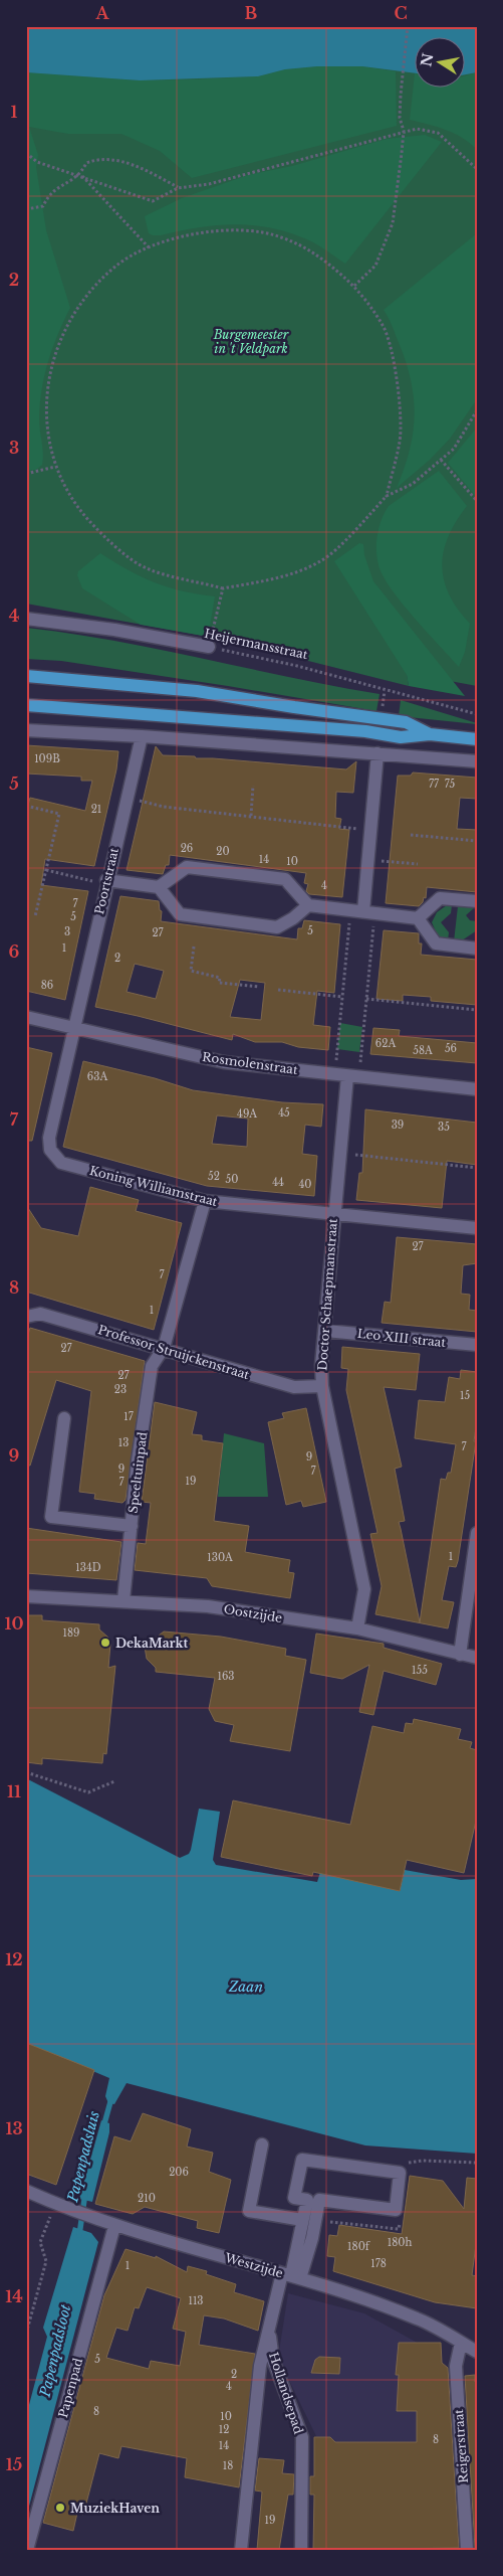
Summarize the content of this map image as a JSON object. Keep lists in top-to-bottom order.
{
  "streets": {
    "street": [
      "Heijermansstraat",
      "Poortstraat",
      "Rosmolenstraat",
      "Koning Williamstraat",
      "Doctor Schaepmanstraat",
      "Leo XIII straat",
      "Professor Struijckenstraat",
      "Speeltuinpad",
      "Oostzijde",
      "Westzijde",
      "Papenpad",
      "Hollandsepad",
      "Reigerstraat"
    ]
  },
  "crossings": [
    ["Poortstraat", "Rosmolenstraat"],
    ["Poortstraat", "Koning Williamstraat"],
    ["Rosmolenstraat", "Koning Williamstraat"],
    ["Rosmolenstraat", "Doctor Schaepmanstraat"],
    ["Koning Williamstraat", "Doctor Schaepmanstraat"],
    ["Koning Williamstraat", "Speeltuinpad"],
    ["Doctor Schaepmanstraat", "Leo XIII straat"],
    ["Doctor Schaepmanstraat", "Professor Struijckenstraat"],
    ["Doctor Schaepmanstraat", "Oostzijde"],
    ["Professor Struijckenstraat", "Speeltuinpad"],
    ["Speeltuinpad", "Oostzijde"],
    ["Westzijde", "Papenpad"],
    ["Westzijde", "Hollandsepad"],
    ["Westzijde", "Reigerstraat"]
  ],
  "water": ["Zaan", "Papenpadsluis", "Papenpadsloot"],
  "parks": ["Burgemeester in 't Veldpark"],
  "places": ["DekaMarkt", "MuziekHaven"],
  "house_numbers": [
    "109B",
    "77",
    "75",
    "21",
    "26",
    "20",
    "14",
    "10",
    "4",
    "7",
    "5",
    "5",
    "3",
    "27",
    "1",
    "2",
    "86",
    "62A",
    "56",
    "58A",
    "63A",
    "45",
    "49A",
    "39",
    "35",
    "52",
    "50",
    "44",
    "40",
    "27",
    "7",
    "1",
    "27",
    "27",
    "23",
    "15",
    "17",
    "13",
    "7",
    "9",
    "9",
    "7",
    "19",
    "7",
    "1",
    "130A",
    "134D",
    "189",
    "155",
    "163",
    "206",
    "210",
    "180h",
    "180f",
    "178",
    "1",
    "113",
    "5",
    "2",
    "4",
    "8",
    "10",
    "12",
    "8",
    "14",
    "18",
    "19"
  ],
  "north": "left",
  "grid": {
    "columns": ["A", "B", "C"],
    "rows": [
      "1",
      "2",
      "3",
      "4",
      "5",
      "6",
      "7",
      "8",
      "9",
      "10",
      "11",
      "12",
      "13",
      "14",
      "15"
    ]
  }
}
